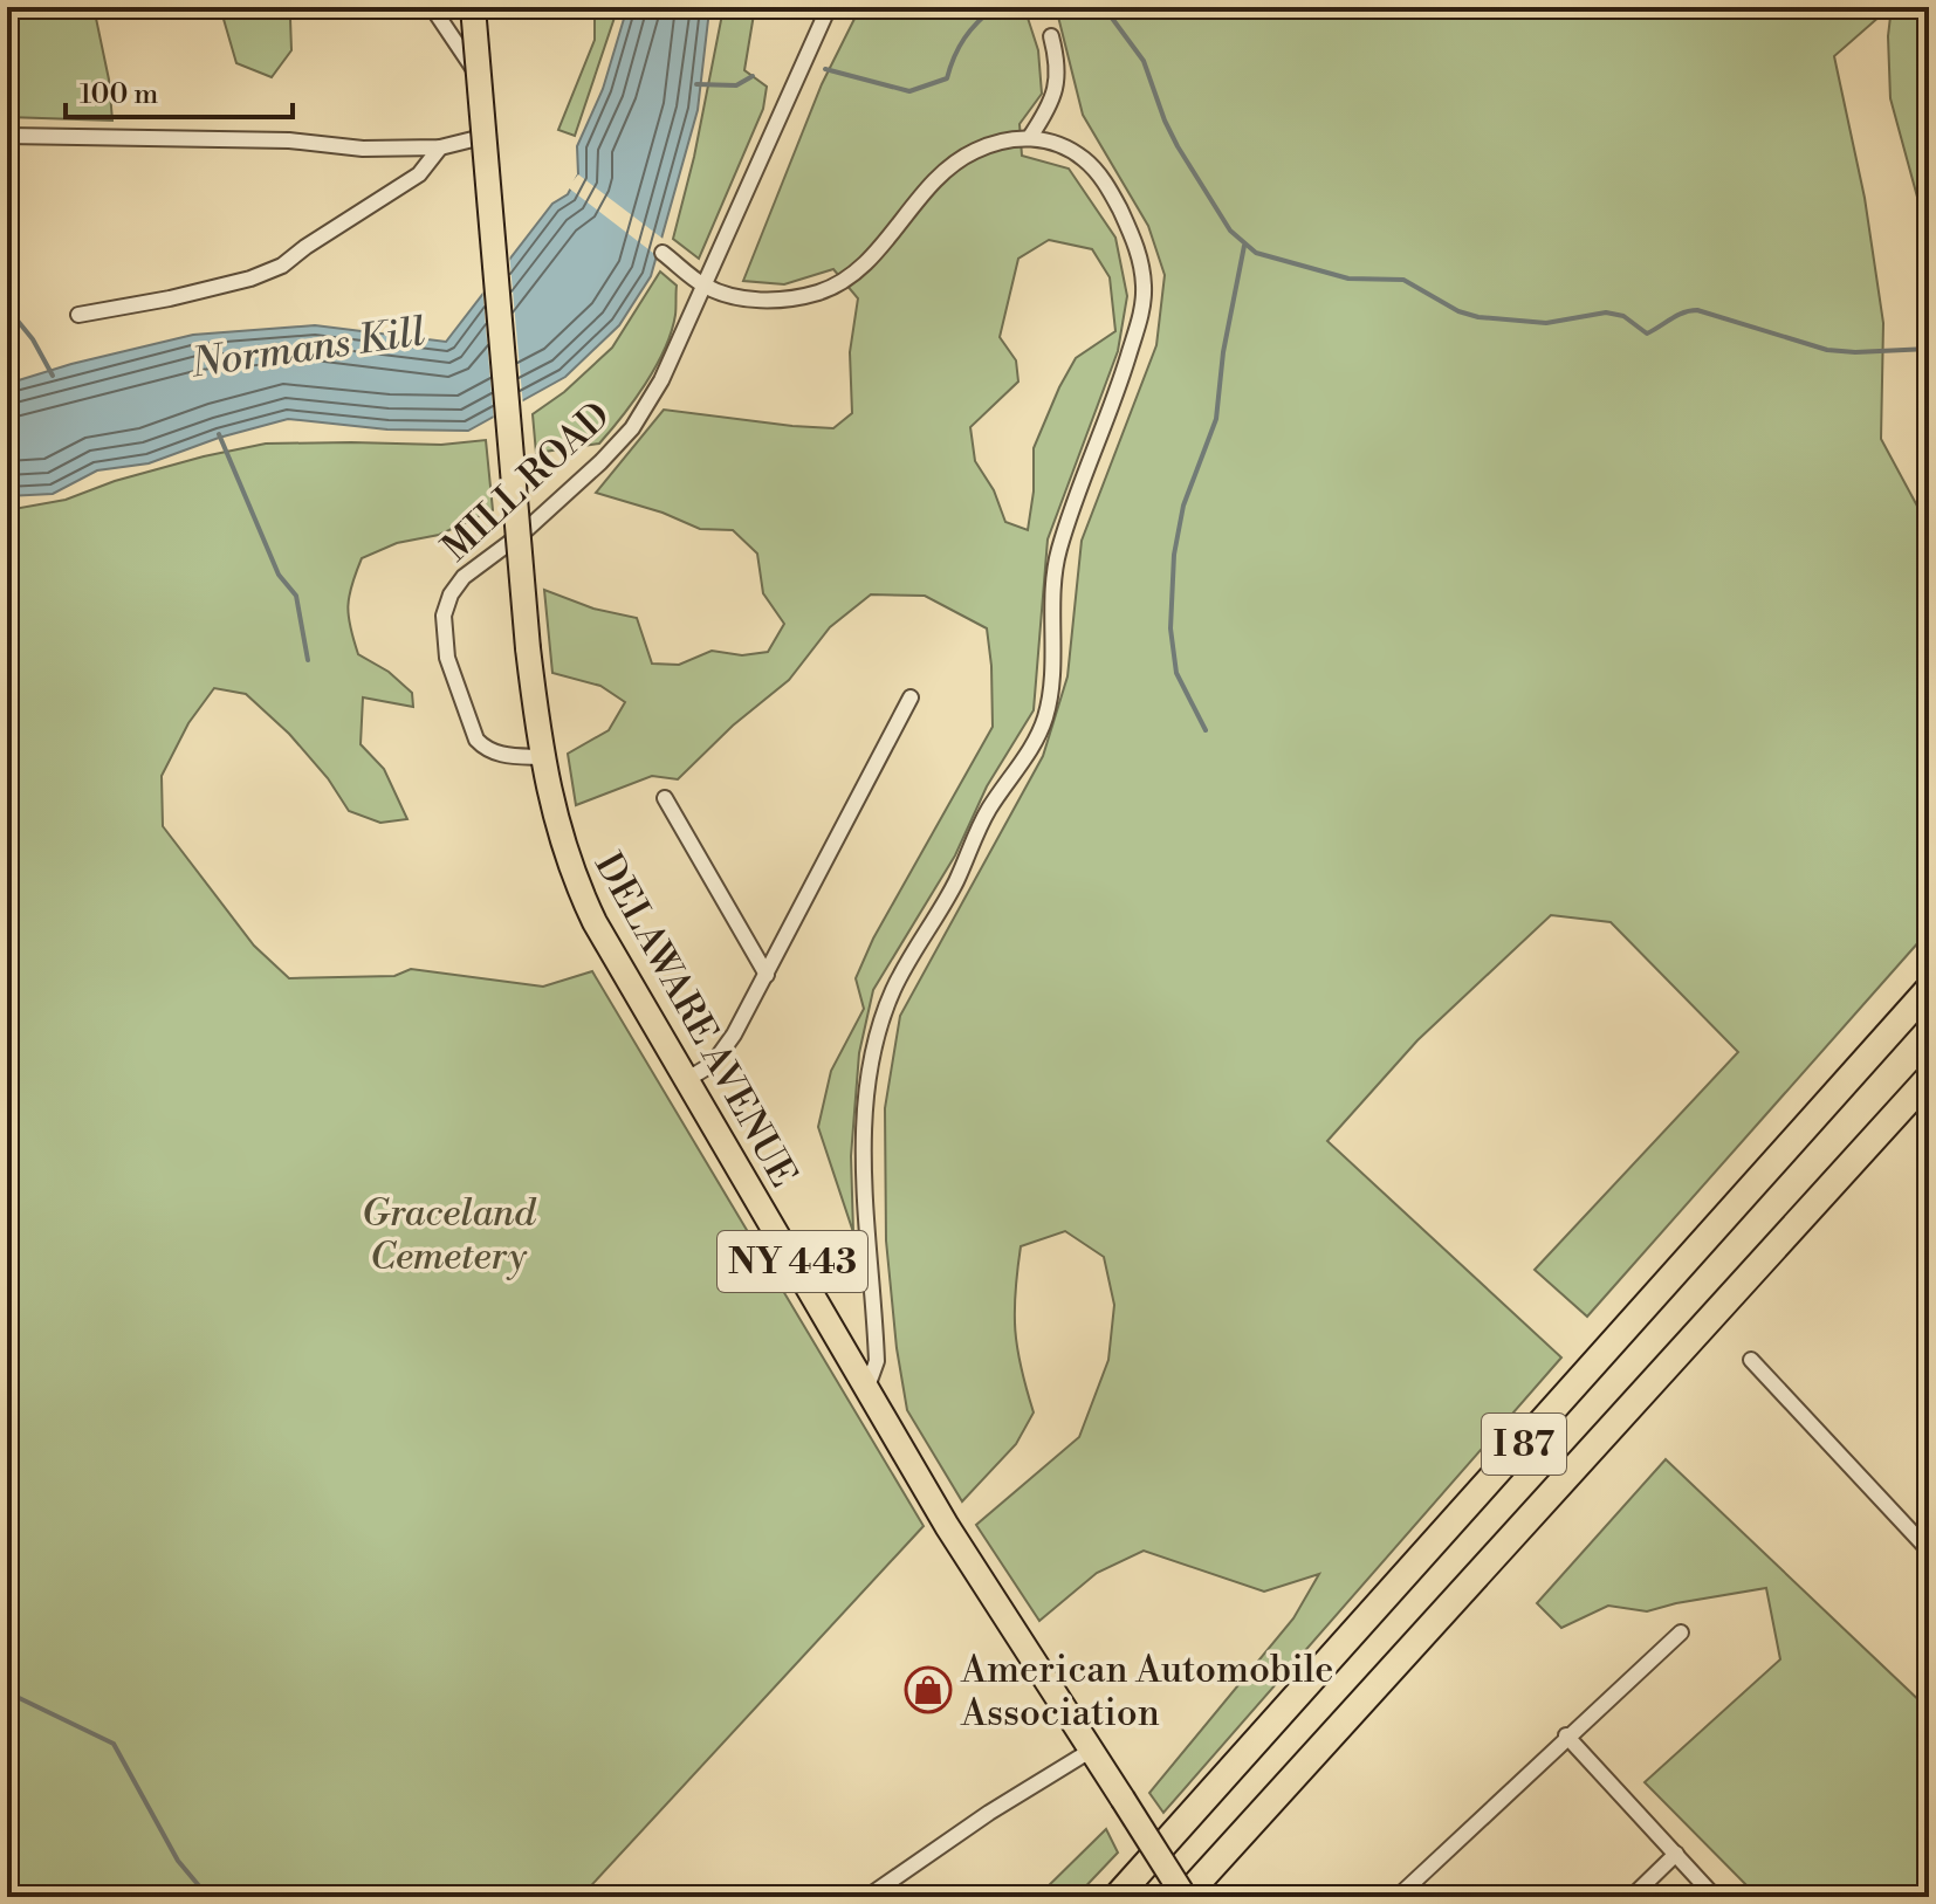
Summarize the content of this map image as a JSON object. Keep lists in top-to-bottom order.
{
  "streets": {
    "highway": ["I 87"],
    "main road": ["DELAWARE AVENUE", "NY 443"],
    "street": ["MILL ROAD"]
  },
  "crossings": [
    ["MILL ROAD", "DELAWARE AVENUE"],
    ["DELAWARE AVENUE", "I 87"]
  ],
  "water": ["Normans Kill"],
  "parks": ["Graceland Cemetery"],
  "places": {
    "shop": ["American Automobile Association"]
  },
  "scale_bar": "100 m"
}
